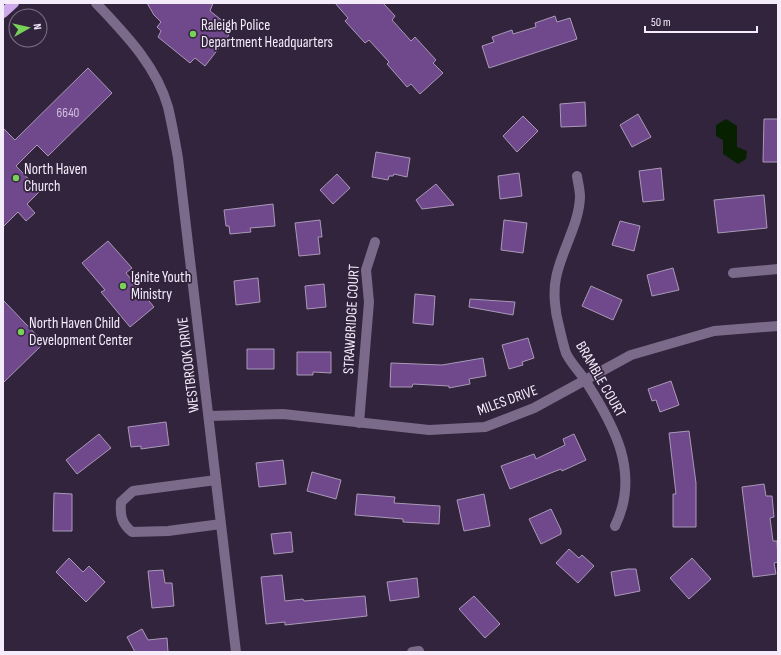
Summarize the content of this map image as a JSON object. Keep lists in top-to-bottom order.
{
  "streets": {
    "street": [
      "STRAWBRIDGE COURT",
      "WESTBROOK DRIVE",
      "BRAMBLE COURT",
      "MILES DRIVE"
    ]
  },
  "crossings": [
    ["STRAWBRIDGE COURT", "MILES DRIVE"],
    ["WESTBROOK DRIVE", "MILES DRIVE"],
    ["BRAMBLE COURT", "MILES DRIVE"]
  ],
  "places": [
    "Raleigh Police Department Headquarters",
    "North Haven Church",
    "Ignite Youth Ministry",
    "North Haven Child Development Center"
  ],
  "house_numbers": ["6640"],
  "scale_bar": "50 m",
  "north": "right"
}
